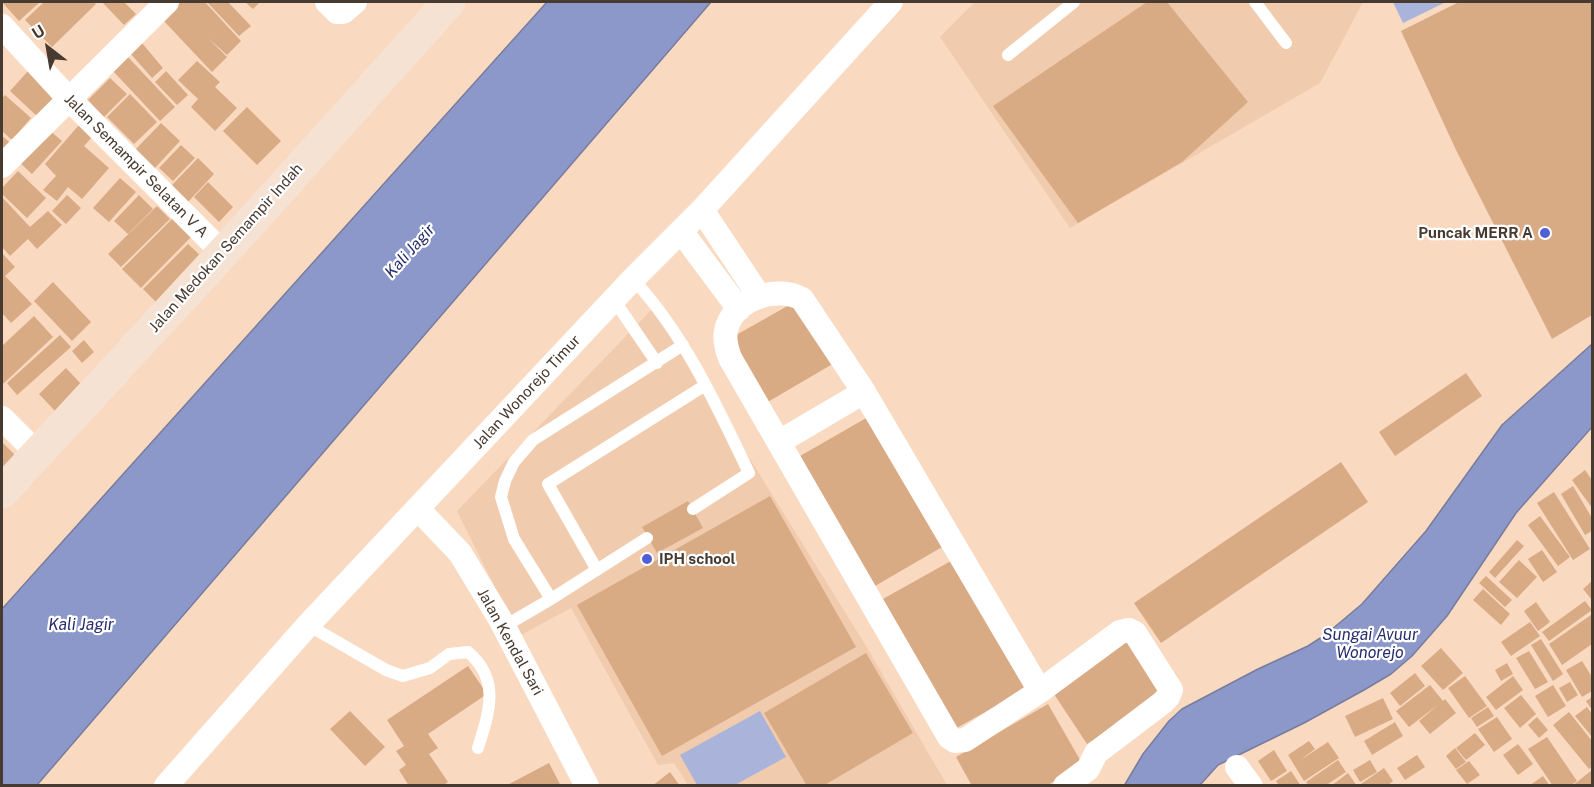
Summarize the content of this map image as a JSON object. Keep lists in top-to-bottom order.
{
  "streets": {
    "street": [
      "Jalan Semampir Selatan V A",
      "Jalan Medokan Semampir Indah",
      "Jalan Wonorejo Timur",
      "Jalan Kendal Sari"
    ]
  },
  "crossings": [
    ["Jalan Semampir Selatan V A", "Jalan Medokan Semampir Indah"],
    ["Jalan Wonorejo Timur", "Jalan Kendal Sari"]
  ],
  "water": ["Kali Jagir", "Sungai Avuur Wonorejo"],
  "places": ["Puncak MERR A", "IPH school"],
  "north": "top left"
}
